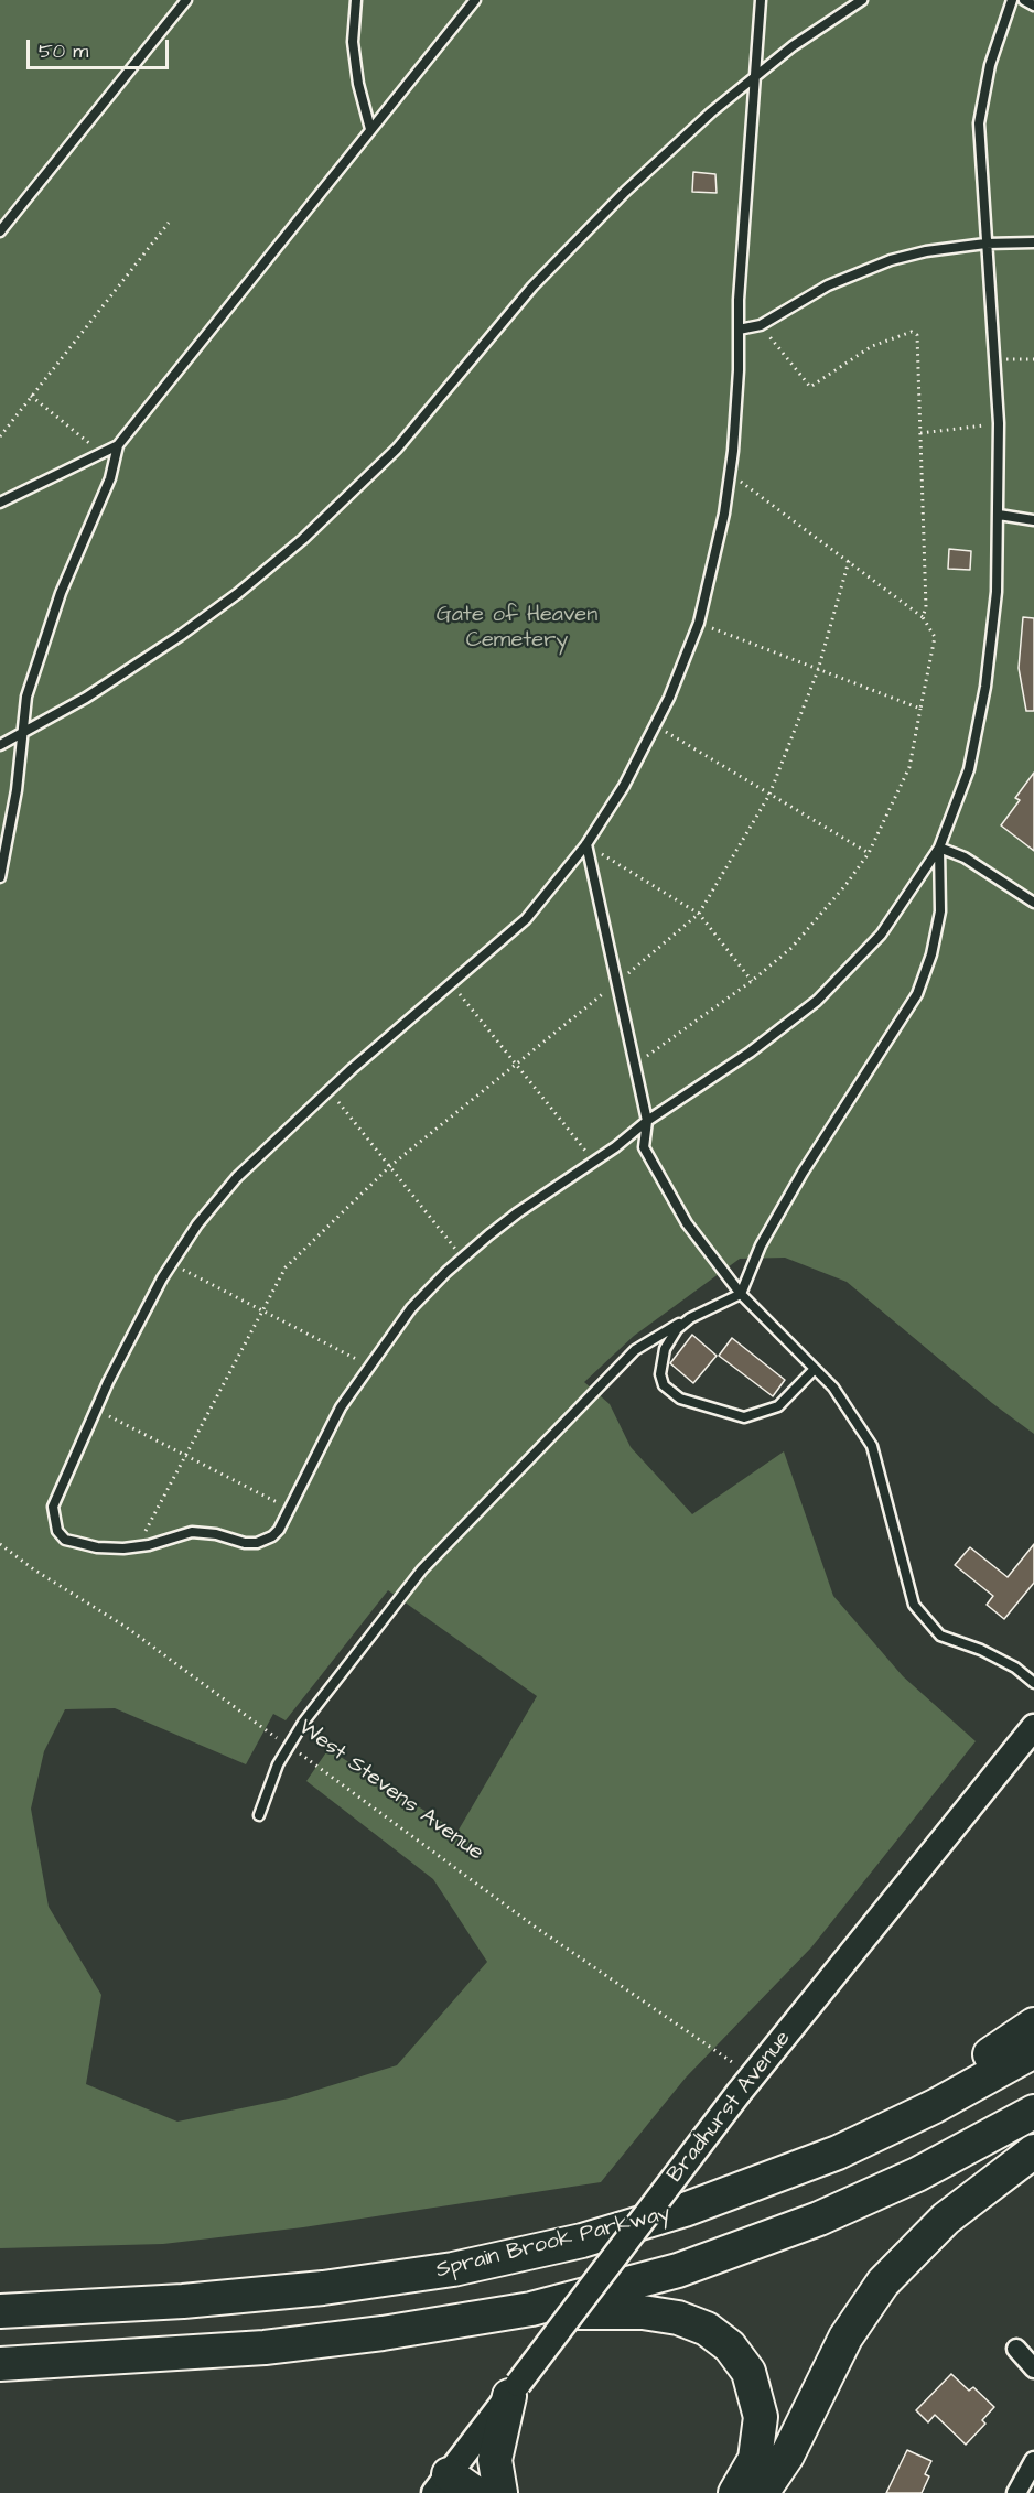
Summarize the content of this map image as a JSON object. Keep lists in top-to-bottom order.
{
  "streets": {
    "highway": ["Sprain Brook Parkway"],
    "main road": ["Bradhurst Avenue"],
    "path": ["West Stevens Avenue"]
  },
  "crossings": [
    ["West Stevens Avenue", "Bradhurst Avenue"]
  ],
  "parks": ["Gate of Heaven Cemetery"],
  "scale_bar": "50 m"
}
